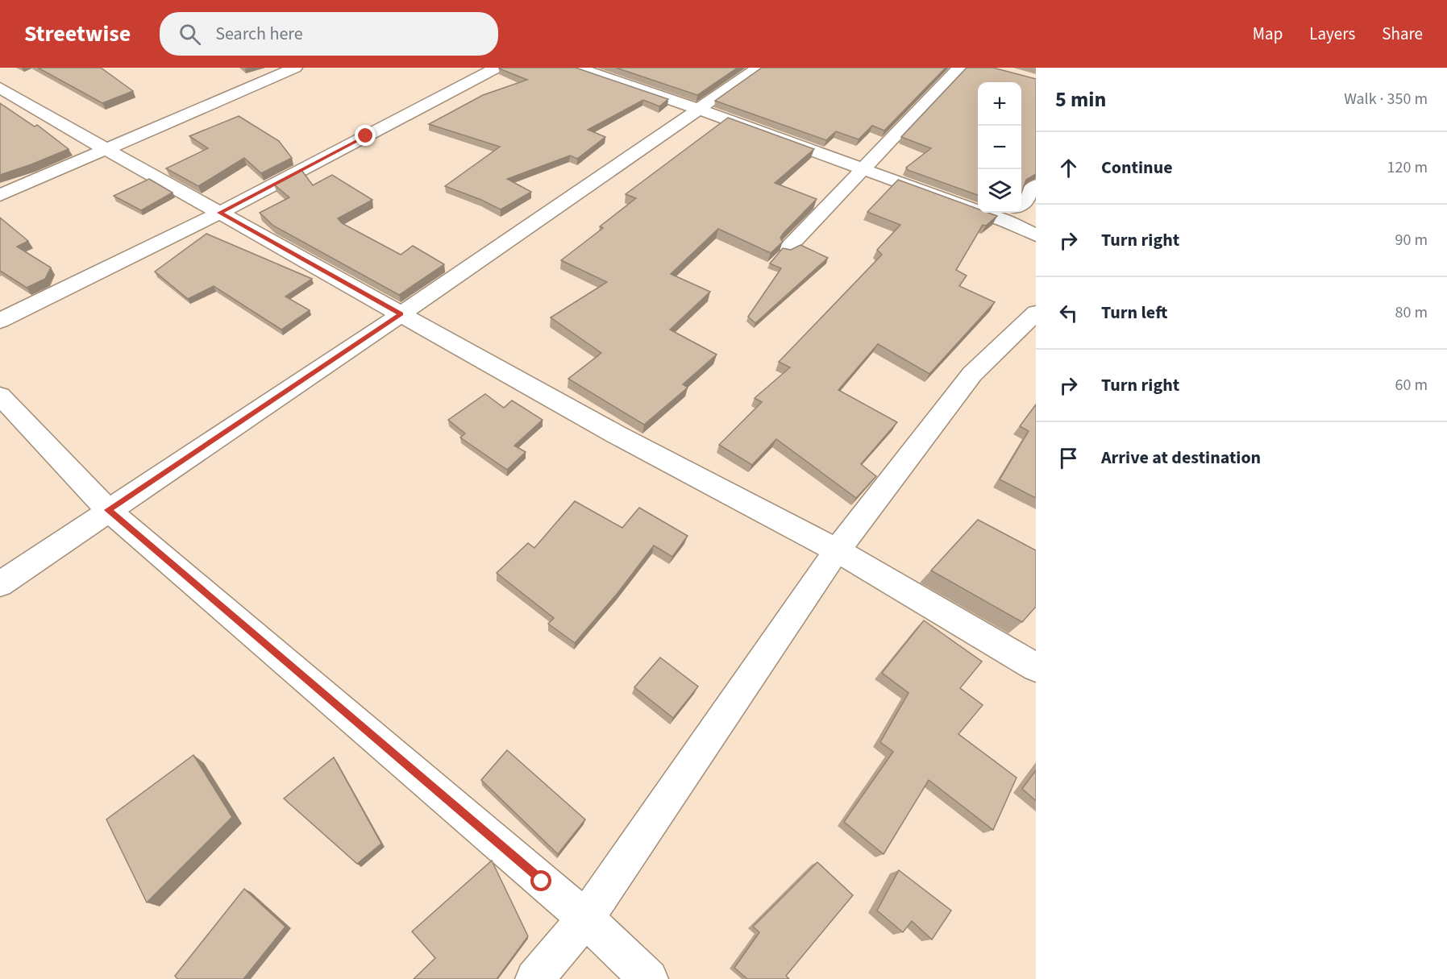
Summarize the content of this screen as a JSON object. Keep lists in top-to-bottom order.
{
  "page": {
    "header": "Streetwise",
    "search": "Search here",
    "nav": ["Map", "Layers", "Share"],
    "heading": ["5 min", "Walk · 350 m"],
    "map_buttons": ["+", "−"],
    "list": [
      ["Continue", "120 m"],
      ["Turn right", "90 m"],
      ["Turn left", "80 m"],
      ["Turn right", "60 m"],
      "Arrive at destination"
    ]
  }
}
